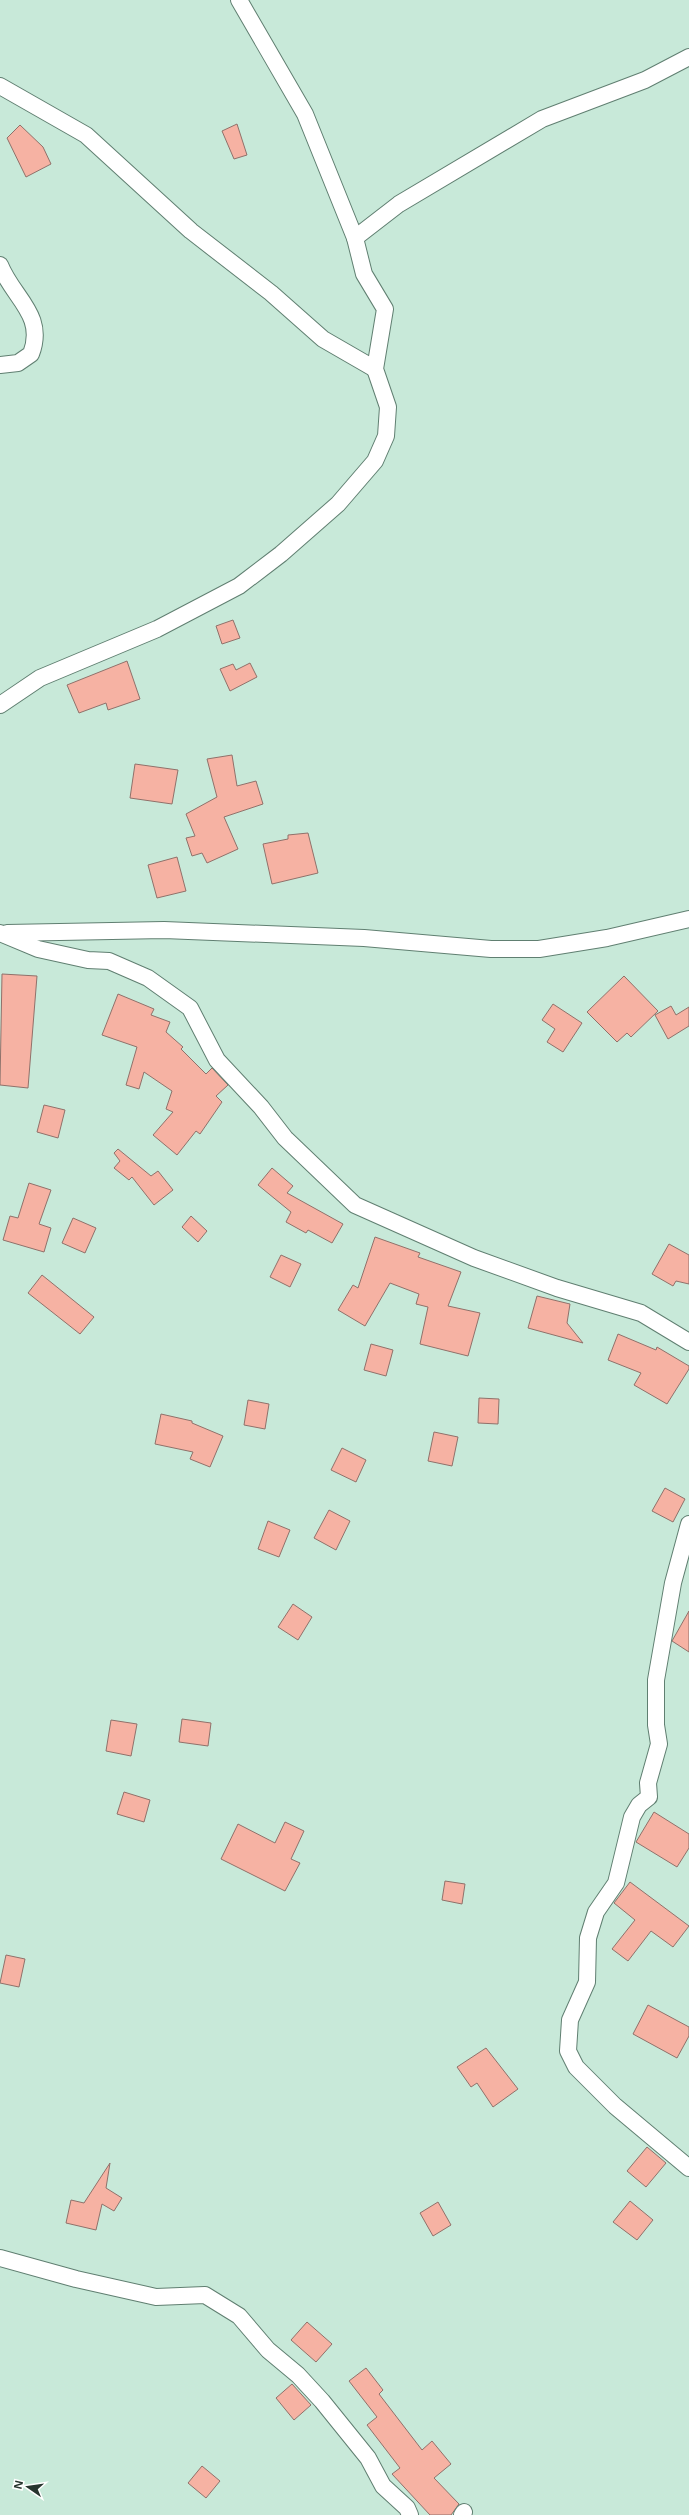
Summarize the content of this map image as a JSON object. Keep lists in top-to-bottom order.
{
  "north": "left"
}
